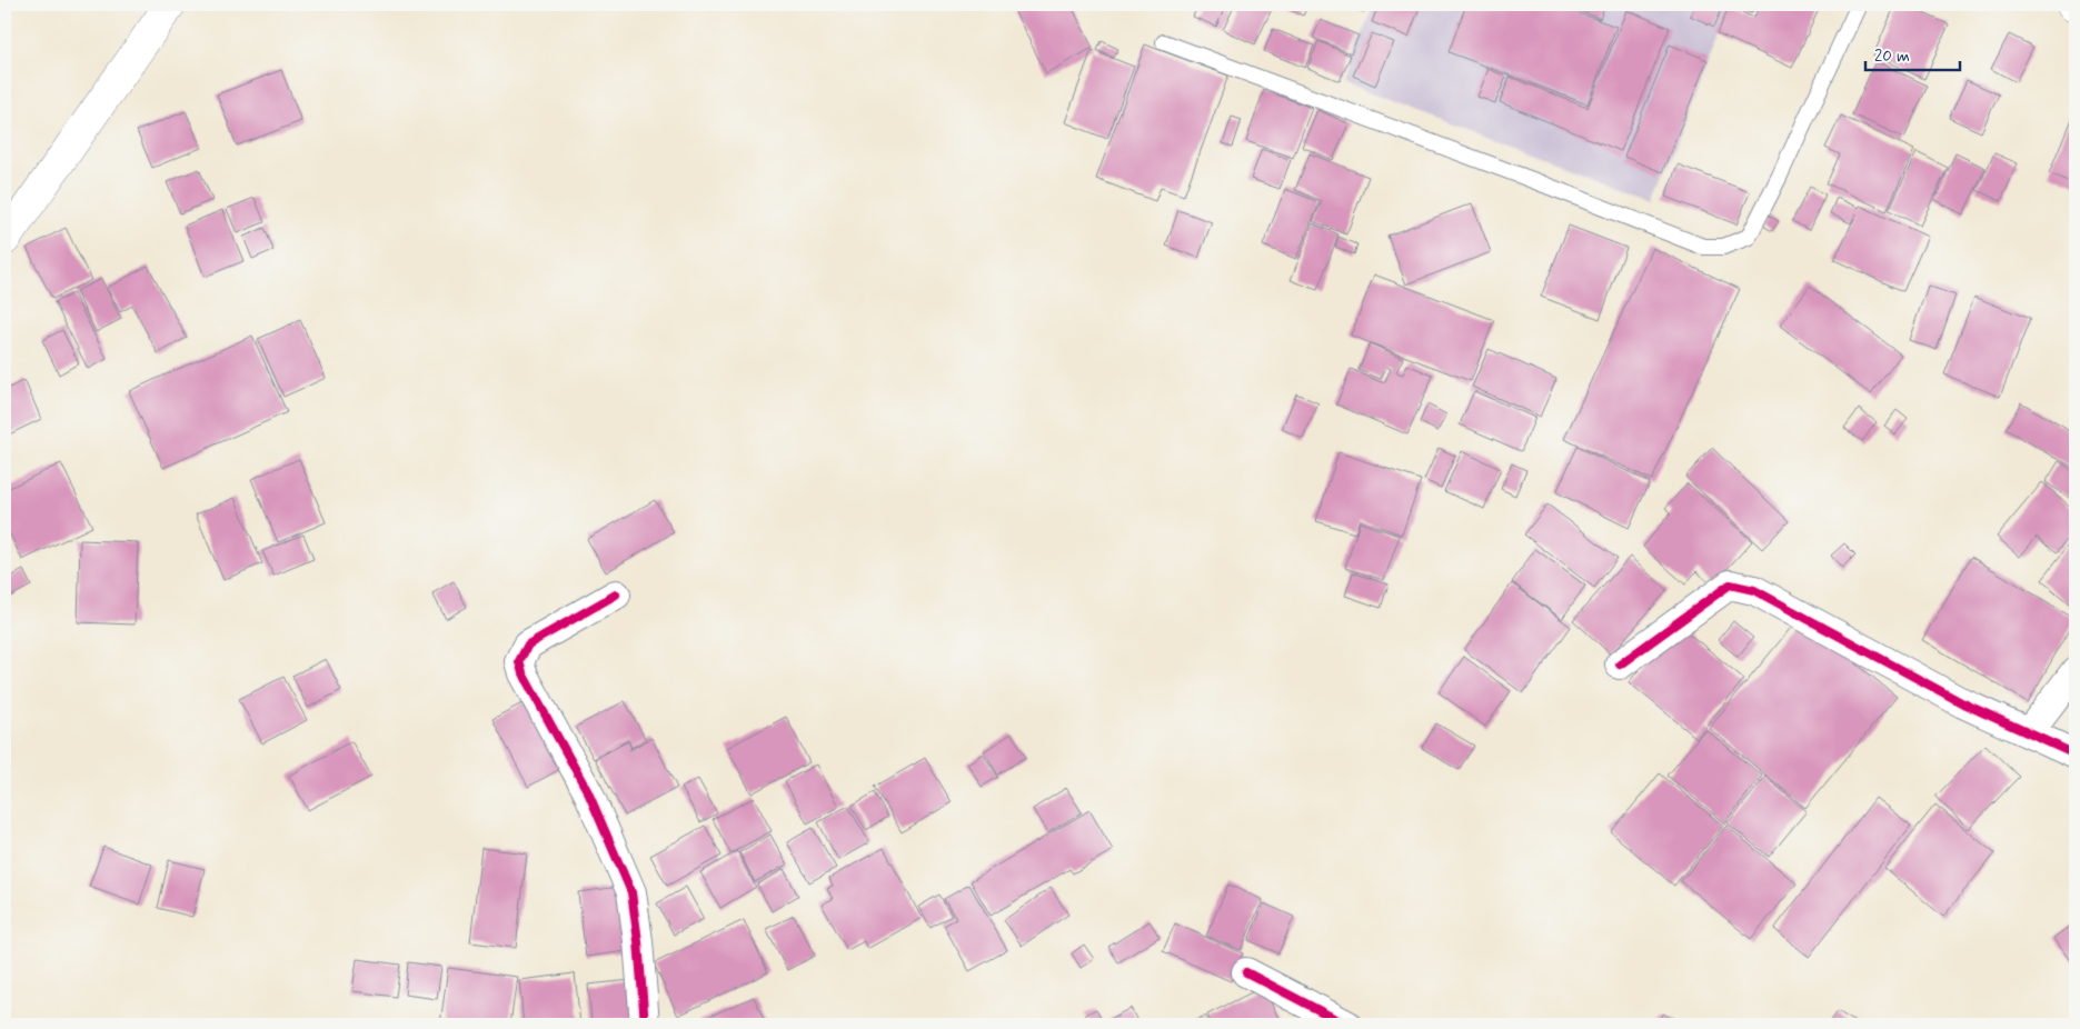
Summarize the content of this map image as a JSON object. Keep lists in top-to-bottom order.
{
  "scale_bar": "20 m"
}
